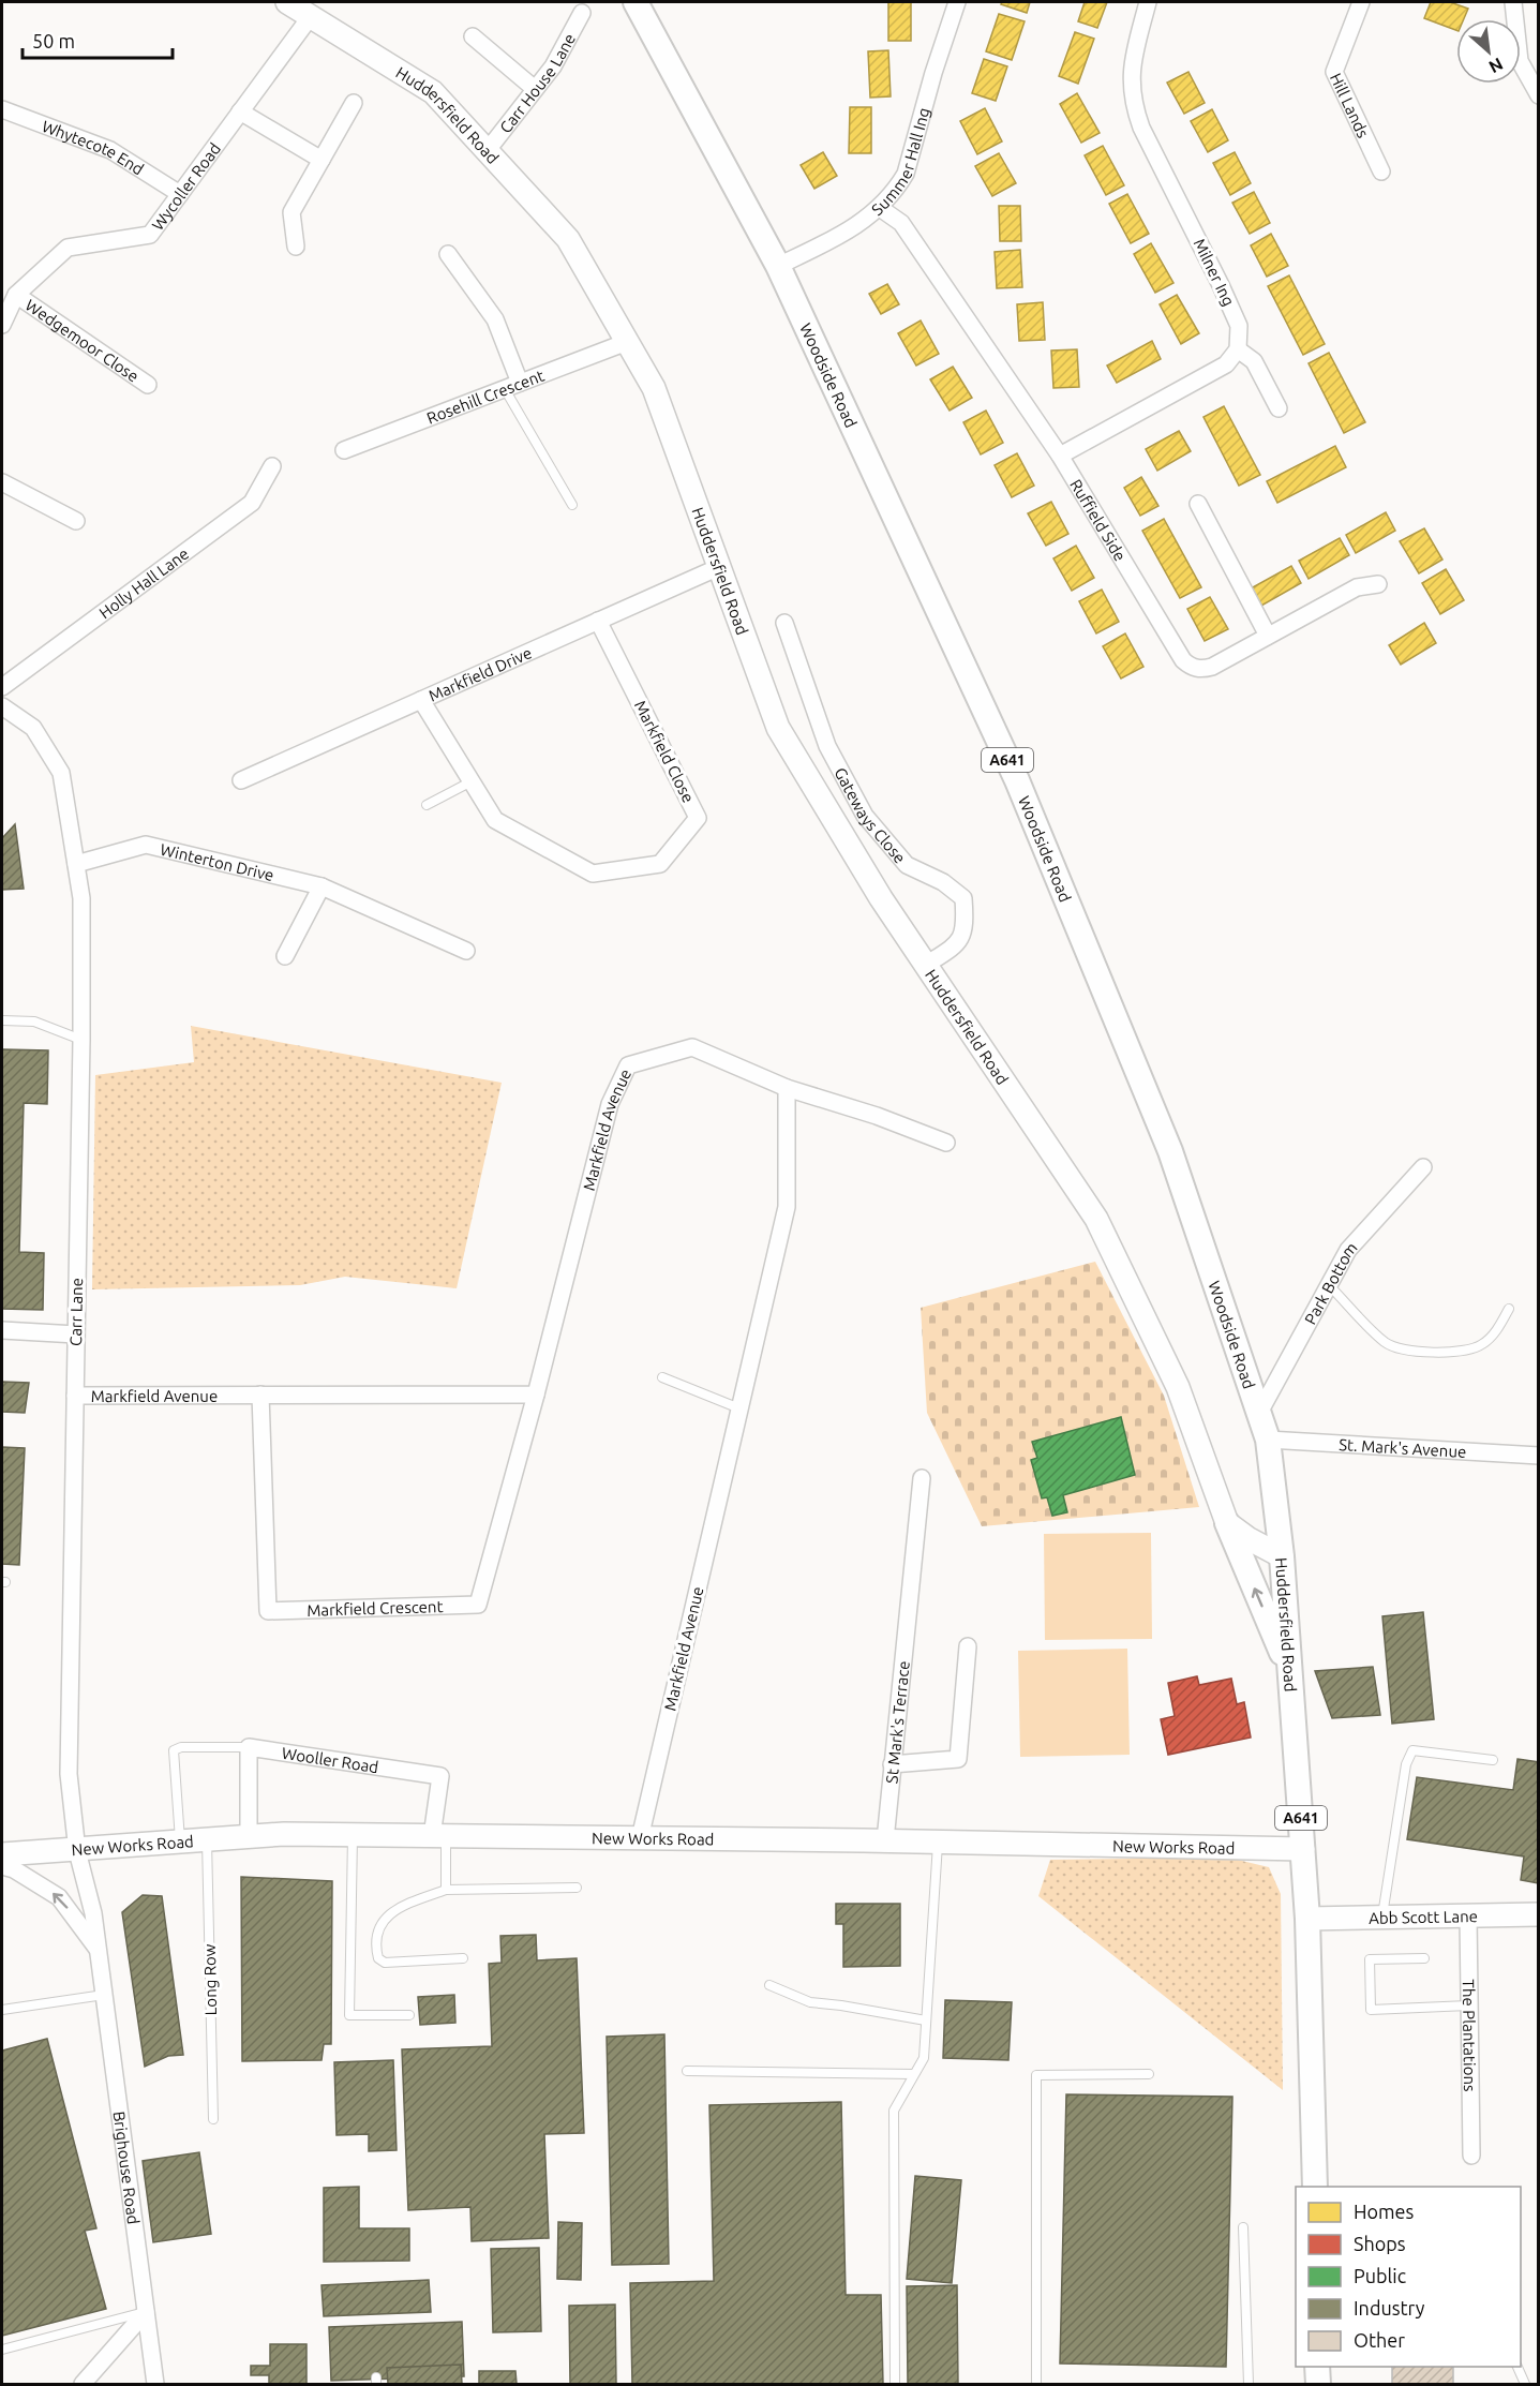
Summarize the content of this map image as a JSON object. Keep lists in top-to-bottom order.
{
  "streets": {
    "main road": [
      "Huddersfield Road",
      "Woodside Road",
      "A641",
      "New Works Road",
      "Abb Scott Lane"
    ],
    "street": [
      "Carr House Lane",
      "Hill Lands",
      "Whytecote End",
      "Summer Hall Ing",
      "Wycoller Road",
      "Milner Ing",
      "Wedgemoor Close",
      "Rosehill Crescent",
      "Ruffield Side",
      "Holly Hall Lane",
      "Markfield Drive",
      "Markfield Close",
      "Gateways Close",
      "Winterton Drive",
      "Markfield Avenue",
      "Park Bottom",
      "Carr Lane",
      "St. Mark's Avenue",
      "Markfield Crescent",
      "St Mark's Terrace",
      "Wooller Road",
      "The Plantations",
      "Brighouse Road"
    ],
    "lane": ["Long Row"]
  },
  "crossings": [
    ["Carr House Lane", "Huddersfield Road"],
    ["Huddersfield Road", "Wycoller Road"],
    ["Huddersfield Road", "Woodside Road"],
    ["Huddersfield Road", "Rosehill Crescent"],
    ["Huddersfield Road", "Markfield Drive"],
    ["Huddersfield Road", "Gateways Close"],
    ["Huddersfield Road", "New Works Road"],
    ["Huddersfield Road", "Abb Scott Lane"],
    ["Whytecote End", "Wycoller Road"],
    ["Summer Hall Ing", "Woodside Road"],
    ["Summer Hall Ing", "Ruffield Side"],
    ["Wycoller Road", "Wedgemoor Close"],
    ["Woodside Road", "Park Bottom"],
    ["Woodside Road", "St. Mark's Avenue"],
    ["Markfield Drive", "Markfield Close"],
    ["Winterton Drive", "Carr Lane"],
    ["Markfield Avenue", "Carr Lane"],
    ["Markfield Avenue", "Markfield Crescent"],
    ["Markfield Avenue", "New Works Road"],
    ["Carr Lane", "New Works Road"],
    ["Carr Lane", "Brighouse Road"],
    ["St Mark's Terrace", "New Works Road"],
    ["Wooller Road", "New Works Road"],
    ["New Works Road", "Long Row"],
    ["New Works Road", "Brighouse Road"],
    ["Abb Scott Lane", "The Plantations"]
  ],
  "legend": [
    "Homes",
    "Shops",
    "Public",
    "Industry",
    "Other"
  ],
  "scale_bar": "50 m",
  "north": "bottom right"
}
